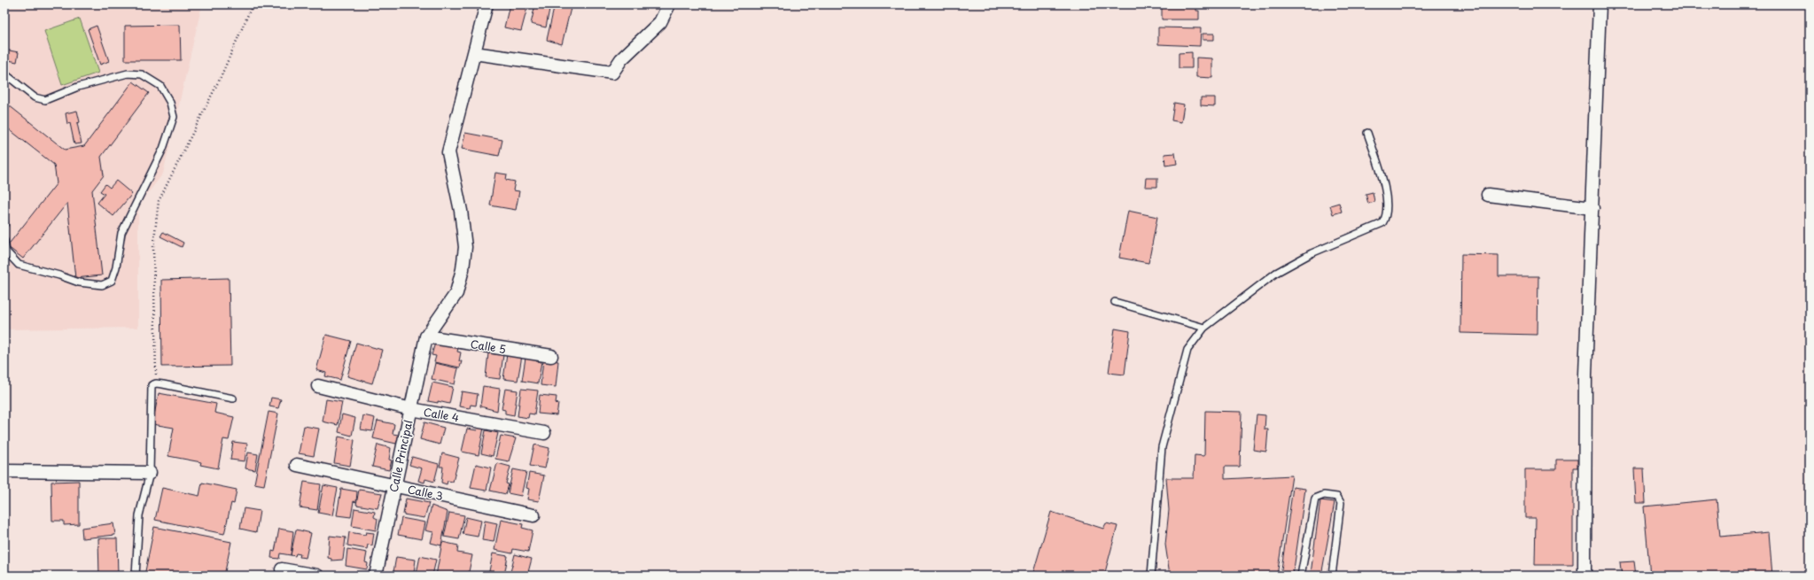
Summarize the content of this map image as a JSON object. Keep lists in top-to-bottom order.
{
  "streets": {
    "street": [
      "Calle 5",
      "Calle 4",
      "Calle Principal",
      "Calle 3"
    ]
  },
  "crossings": [
    ["Calle 5", "Calle Principal"],
    ["Calle 4", "Calle Principal"],
    ["Calle Principal", "Calle 3"]
  ]
}
